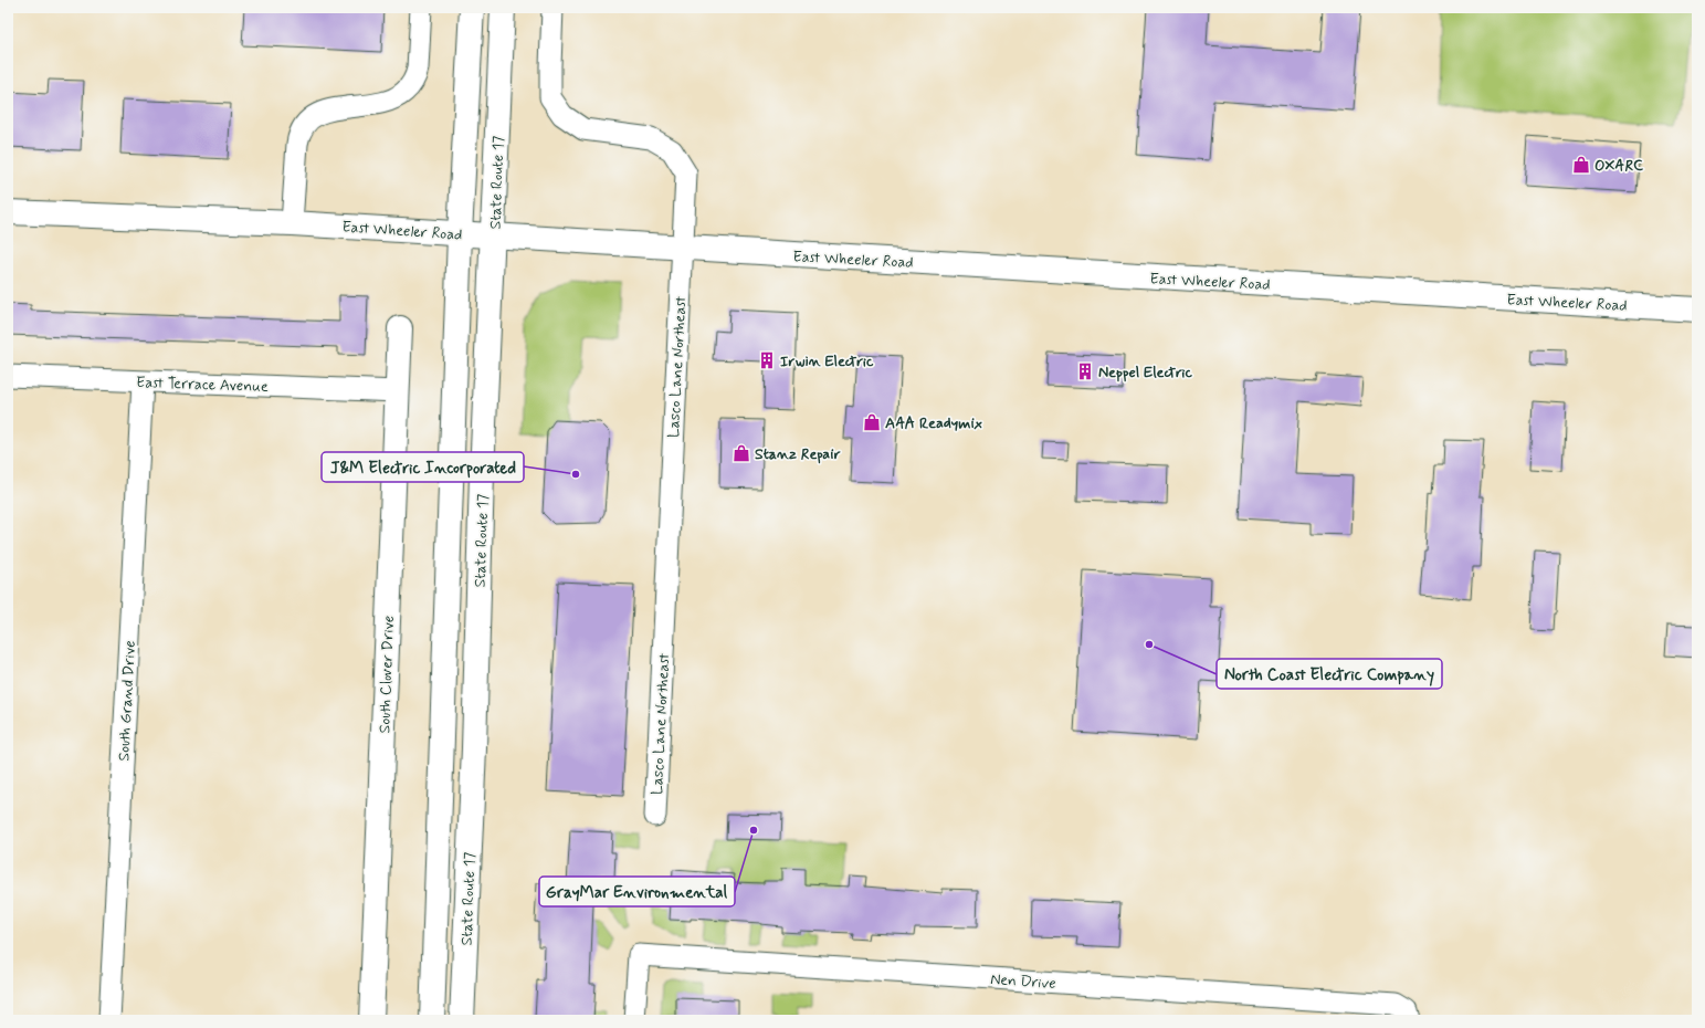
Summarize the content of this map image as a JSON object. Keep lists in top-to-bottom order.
{
  "streets": {
    "main road": ["State Route 17", "East Wheeler Road", "South Clover Drive"],
    "street": [
      "Lasco Lane Northeast",
      "East Terrace Avenue",
      "South Grand Drive",
      "Nen Drive"
    ]
  },
  "crossings": [
    ["State Route 17", "East Wheeler Road"],
    ["East Wheeler Road", "Lasco Lane Northeast"],
    ["East Terrace Avenue", "South Clover Drive"],
    ["East Terrace Avenue", "South Grand Drive"]
  ],
  "places": {
    "shop": ["OXARC", "AAA Readymix", "Stanz Repair"],
    "building": ["Irwin Electric", "Neppel Electric"],
    "other": ["J&M Electric Incorporated", "North Coast Electric Company", "GrayMar Environmental"]
  }
}
